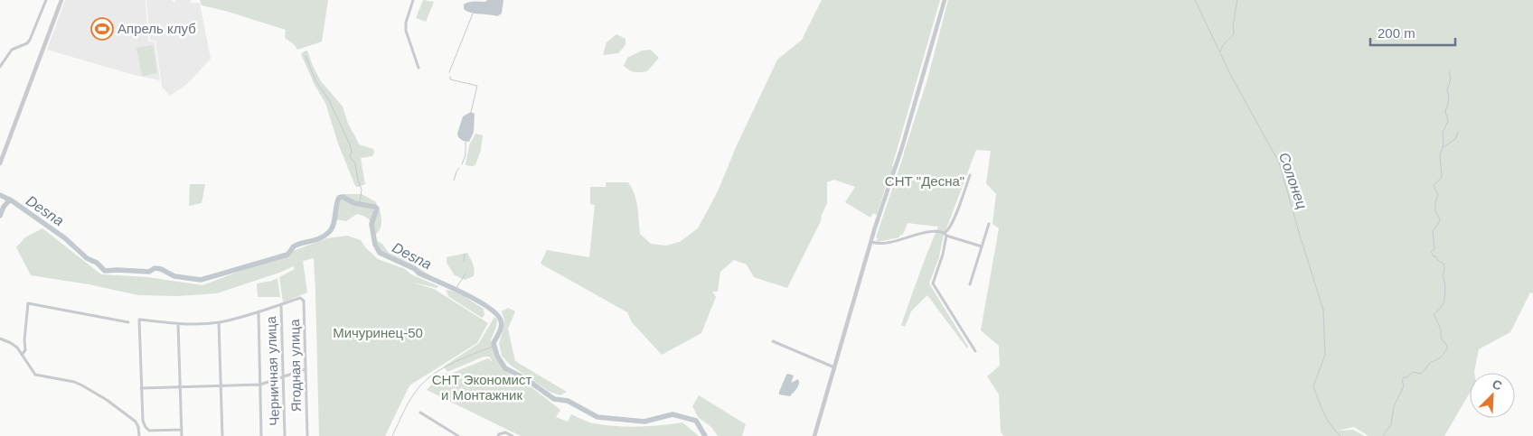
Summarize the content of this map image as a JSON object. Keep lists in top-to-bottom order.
{
  "streets": {
    "street": ["Ягодная улица", "Черничная улица"]
  },
  "crossings": [
    ["Ягодная улица", "Черничная улица"]
  ],
  "water": ["Солонец", "Desna"],
  "parks": ["СНТ \"Десна\"", "Мичуринец-50", "СНТ Экономист и Монтажник"],
  "places": {
    "sports": ["Апрель клуб"]
  },
  "scale_bar": "200 m",
  "north": "top right"
}
